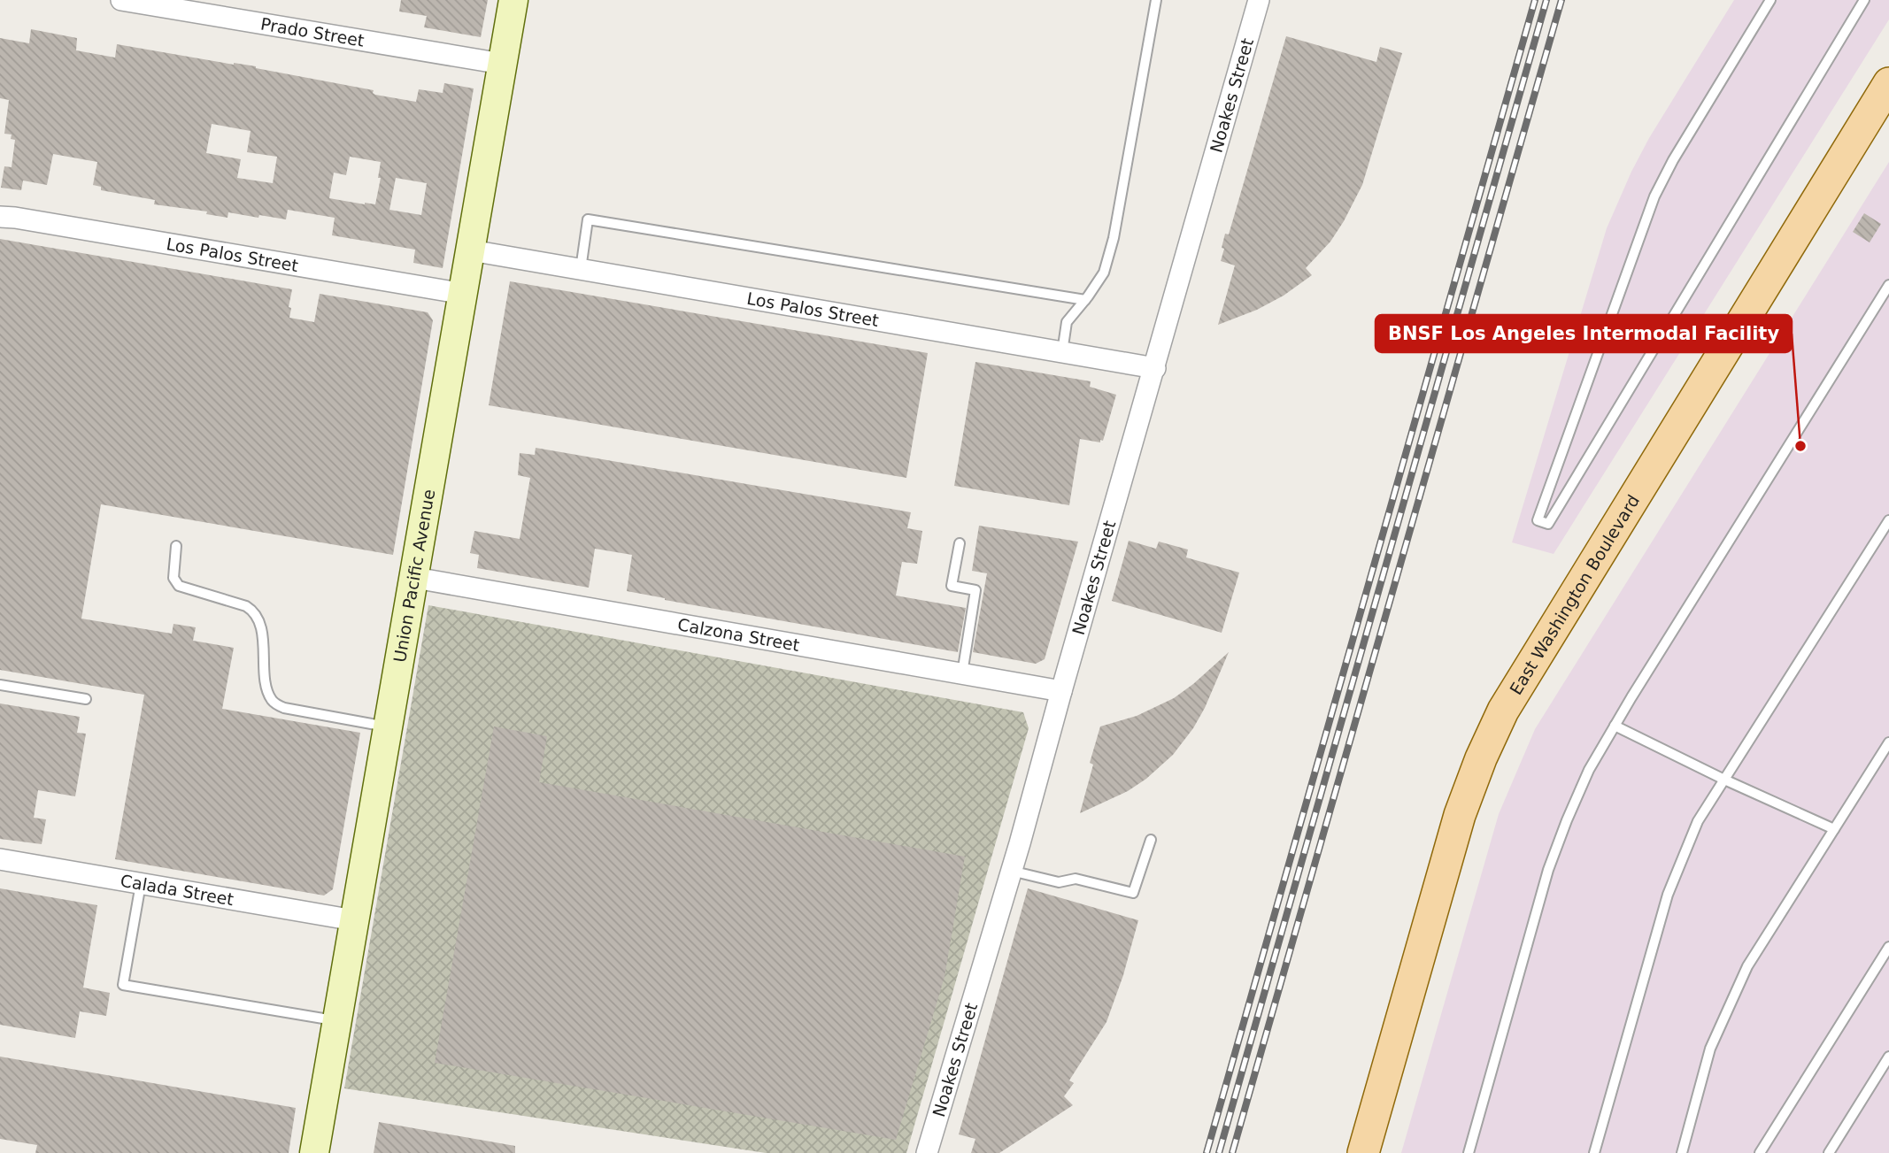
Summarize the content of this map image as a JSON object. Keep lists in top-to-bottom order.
{
  "streets": {
    "main road": ["East Washington Boulevard"],
    "street": [
      "Prado Street",
      "Noakes Street",
      "Los Palos Street",
      "Union Pacific Avenue",
      "Calzona Street",
      "Calada Street"
    ]
  },
  "crossings": [
    ["Prado Street", "Union Pacific Avenue"],
    ["Noakes Street", "Los Palos Street"],
    ["Noakes Street", "Calzona Street"],
    ["Los Palos Street", "Union Pacific Avenue"],
    ["Union Pacific Avenue", "Calzona Street"],
    ["Union Pacific Avenue", "Calada Street"]
  ],
  "places": ["BNSF Los Angeles Intermodal Facility"]
}
